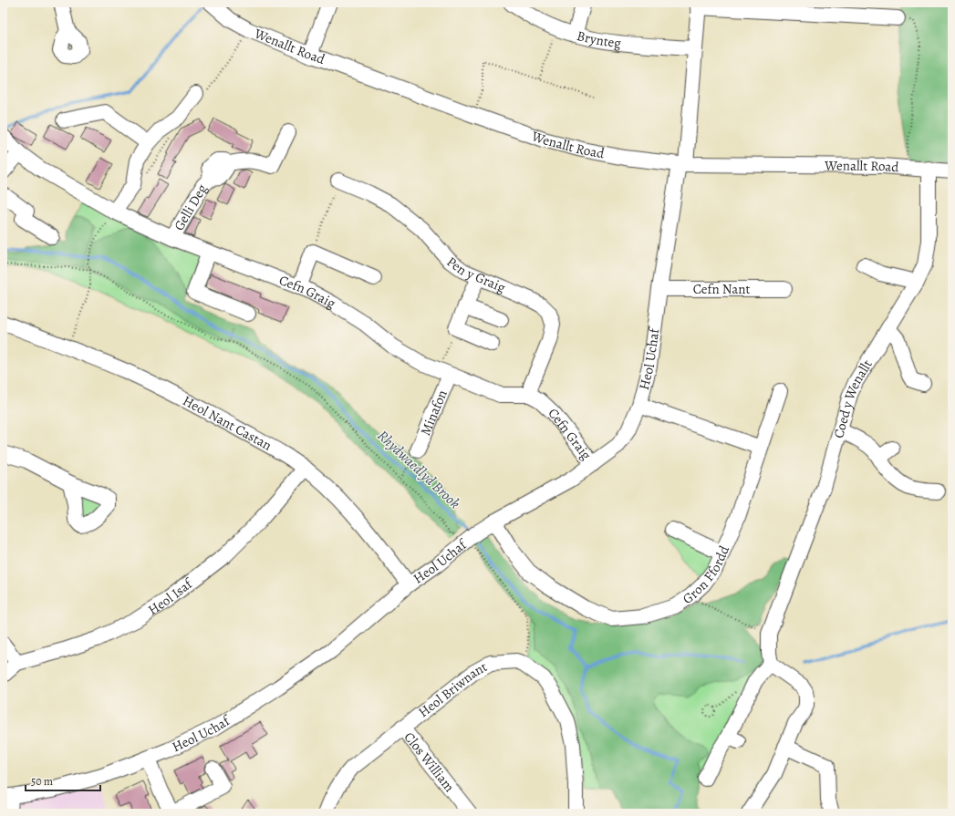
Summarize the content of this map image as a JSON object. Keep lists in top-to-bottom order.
{
  "streets": {
    "street": [
      "Brynteg",
      "Wenallt Road",
      "Gelli Deg",
      "Pen y Graig",
      "Cefn Nant",
      "Cefn Graig",
      "Heol Uchaf",
      "Coed y Wenallt",
      "Minafon",
      "Heol Nant Castan",
      "Gron Ffordd",
      "Heol Isaf",
      "Heol Briwnant",
      "Clos William"
    ]
  },
  "crossings": [
    ["Wenallt Road", "Heol Uchaf"],
    ["Wenallt Road", "Coed y Wenallt"],
    ["Gelli Deg", "Cefn Graig"],
    ["Pen y Graig", "Cefn Graig"],
    ["Cefn Nant", "Heol Uchaf"],
    ["Cefn Graig", "Heol Uchaf"],
    ["Cefn Graig", "Minafon"],
    ["Heol Uchaf", "Heol Nant Castan"],
    ["Heol Uchaf", "Gron Ffordd"],
    ["Heol Nant Castan", "Heol Isaf"],
    ["Heol Briwnant", "Clos William"]
  ],
  "water": ["Rhydwaedlyd Brook"],
  "scale_bar": "50 m"
}
